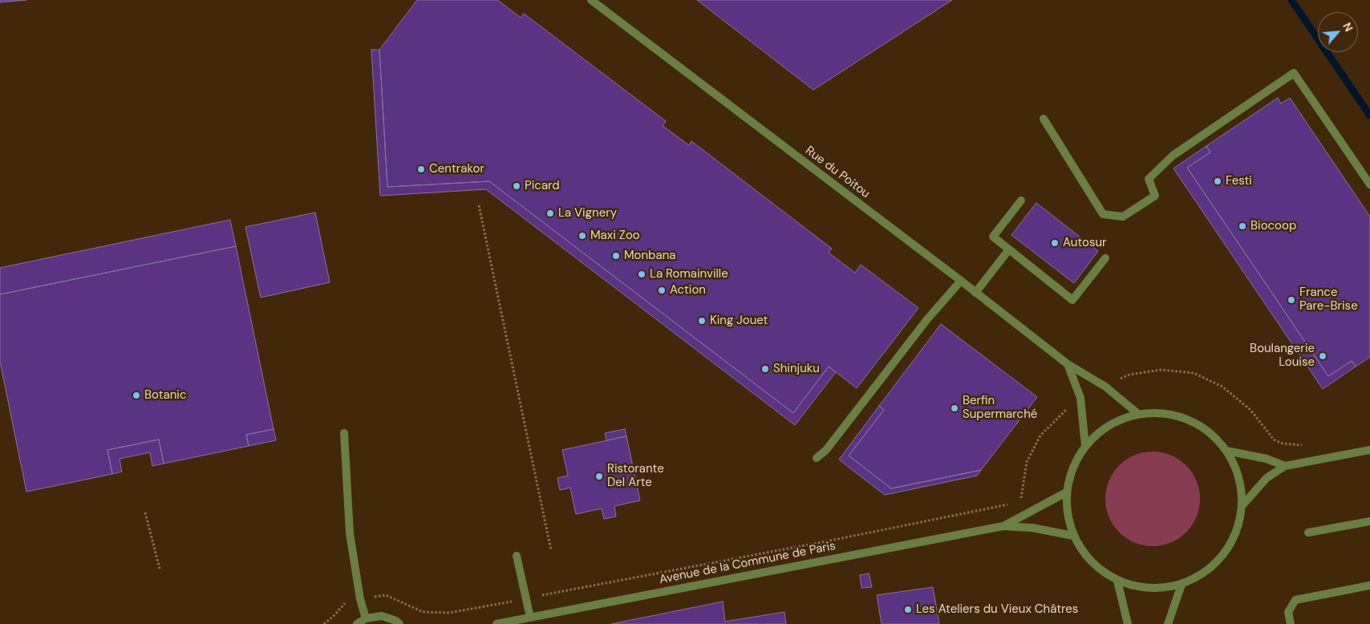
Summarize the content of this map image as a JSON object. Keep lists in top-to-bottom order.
{
  "streets": {
    "street": ["Rue du Poitou", "Avenue de la Commune de Paris"]
  },
  "places": [
    "Centrakor",
    "Festi",
    "Picard",
    "La Vignery",
    "Biocoop",
    "Maxi Zoo",
    "Autosur",
    "Monbana",
    "La Romainville",
    "Action",
    "France Pare-Brise",
    "King Jouet",
    "Boulangerie Louise",
    "Shinjuku",
    "Botanic",
    "Berfin Supermarché",
    "Ristorante Del Arte",
    "Les Ateliers du Vieux Châtres"
  ],
  "north": "top right"
}
